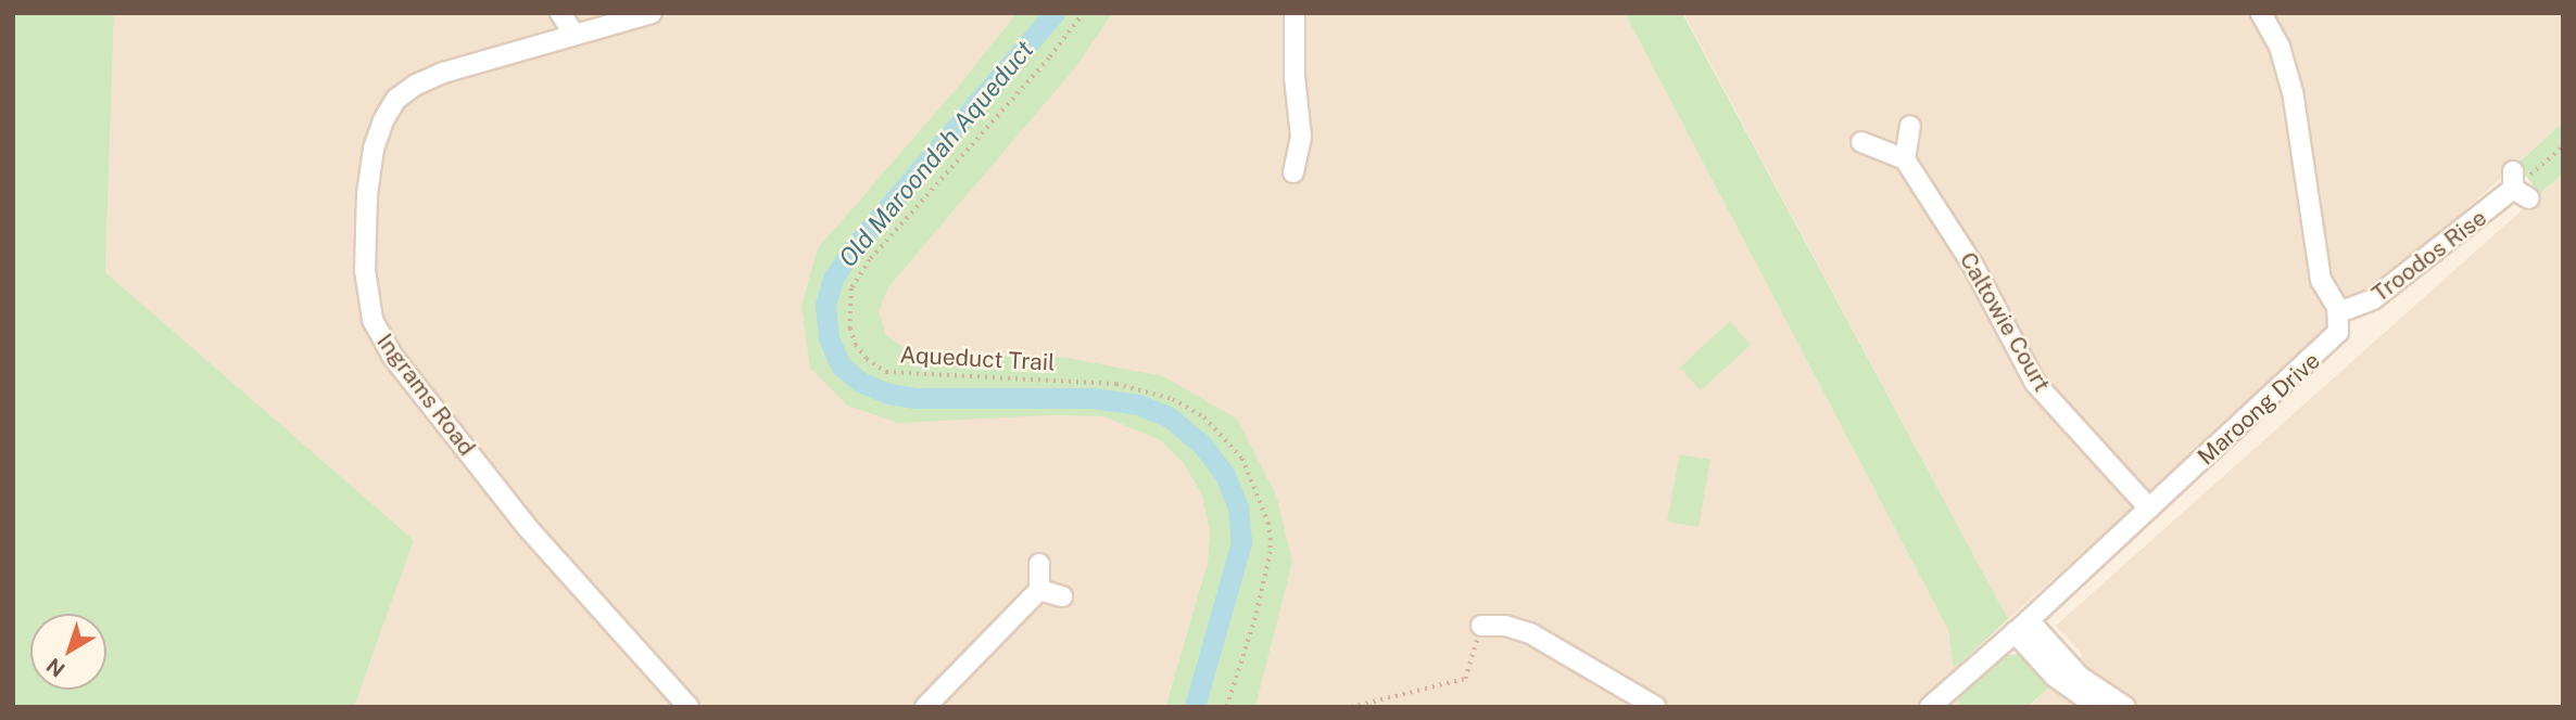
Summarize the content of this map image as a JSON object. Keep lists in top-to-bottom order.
{
  "streets": {
    "street": [
      "Troodos Rise",
      "Caltowie Court",
      "Ingrams Road",
      "Maroong Drive"
    ],
    "path": ["Aqueduct Trail"]
  },
  "crossings": [
    ["Troodos Rise", "Maroong Drive"],
    ["Caltowie Court", "Maroong Drive"]
  ],
  "water": ["Old Maroondah Aqueduct"],
  "north": "bottom left"
}
